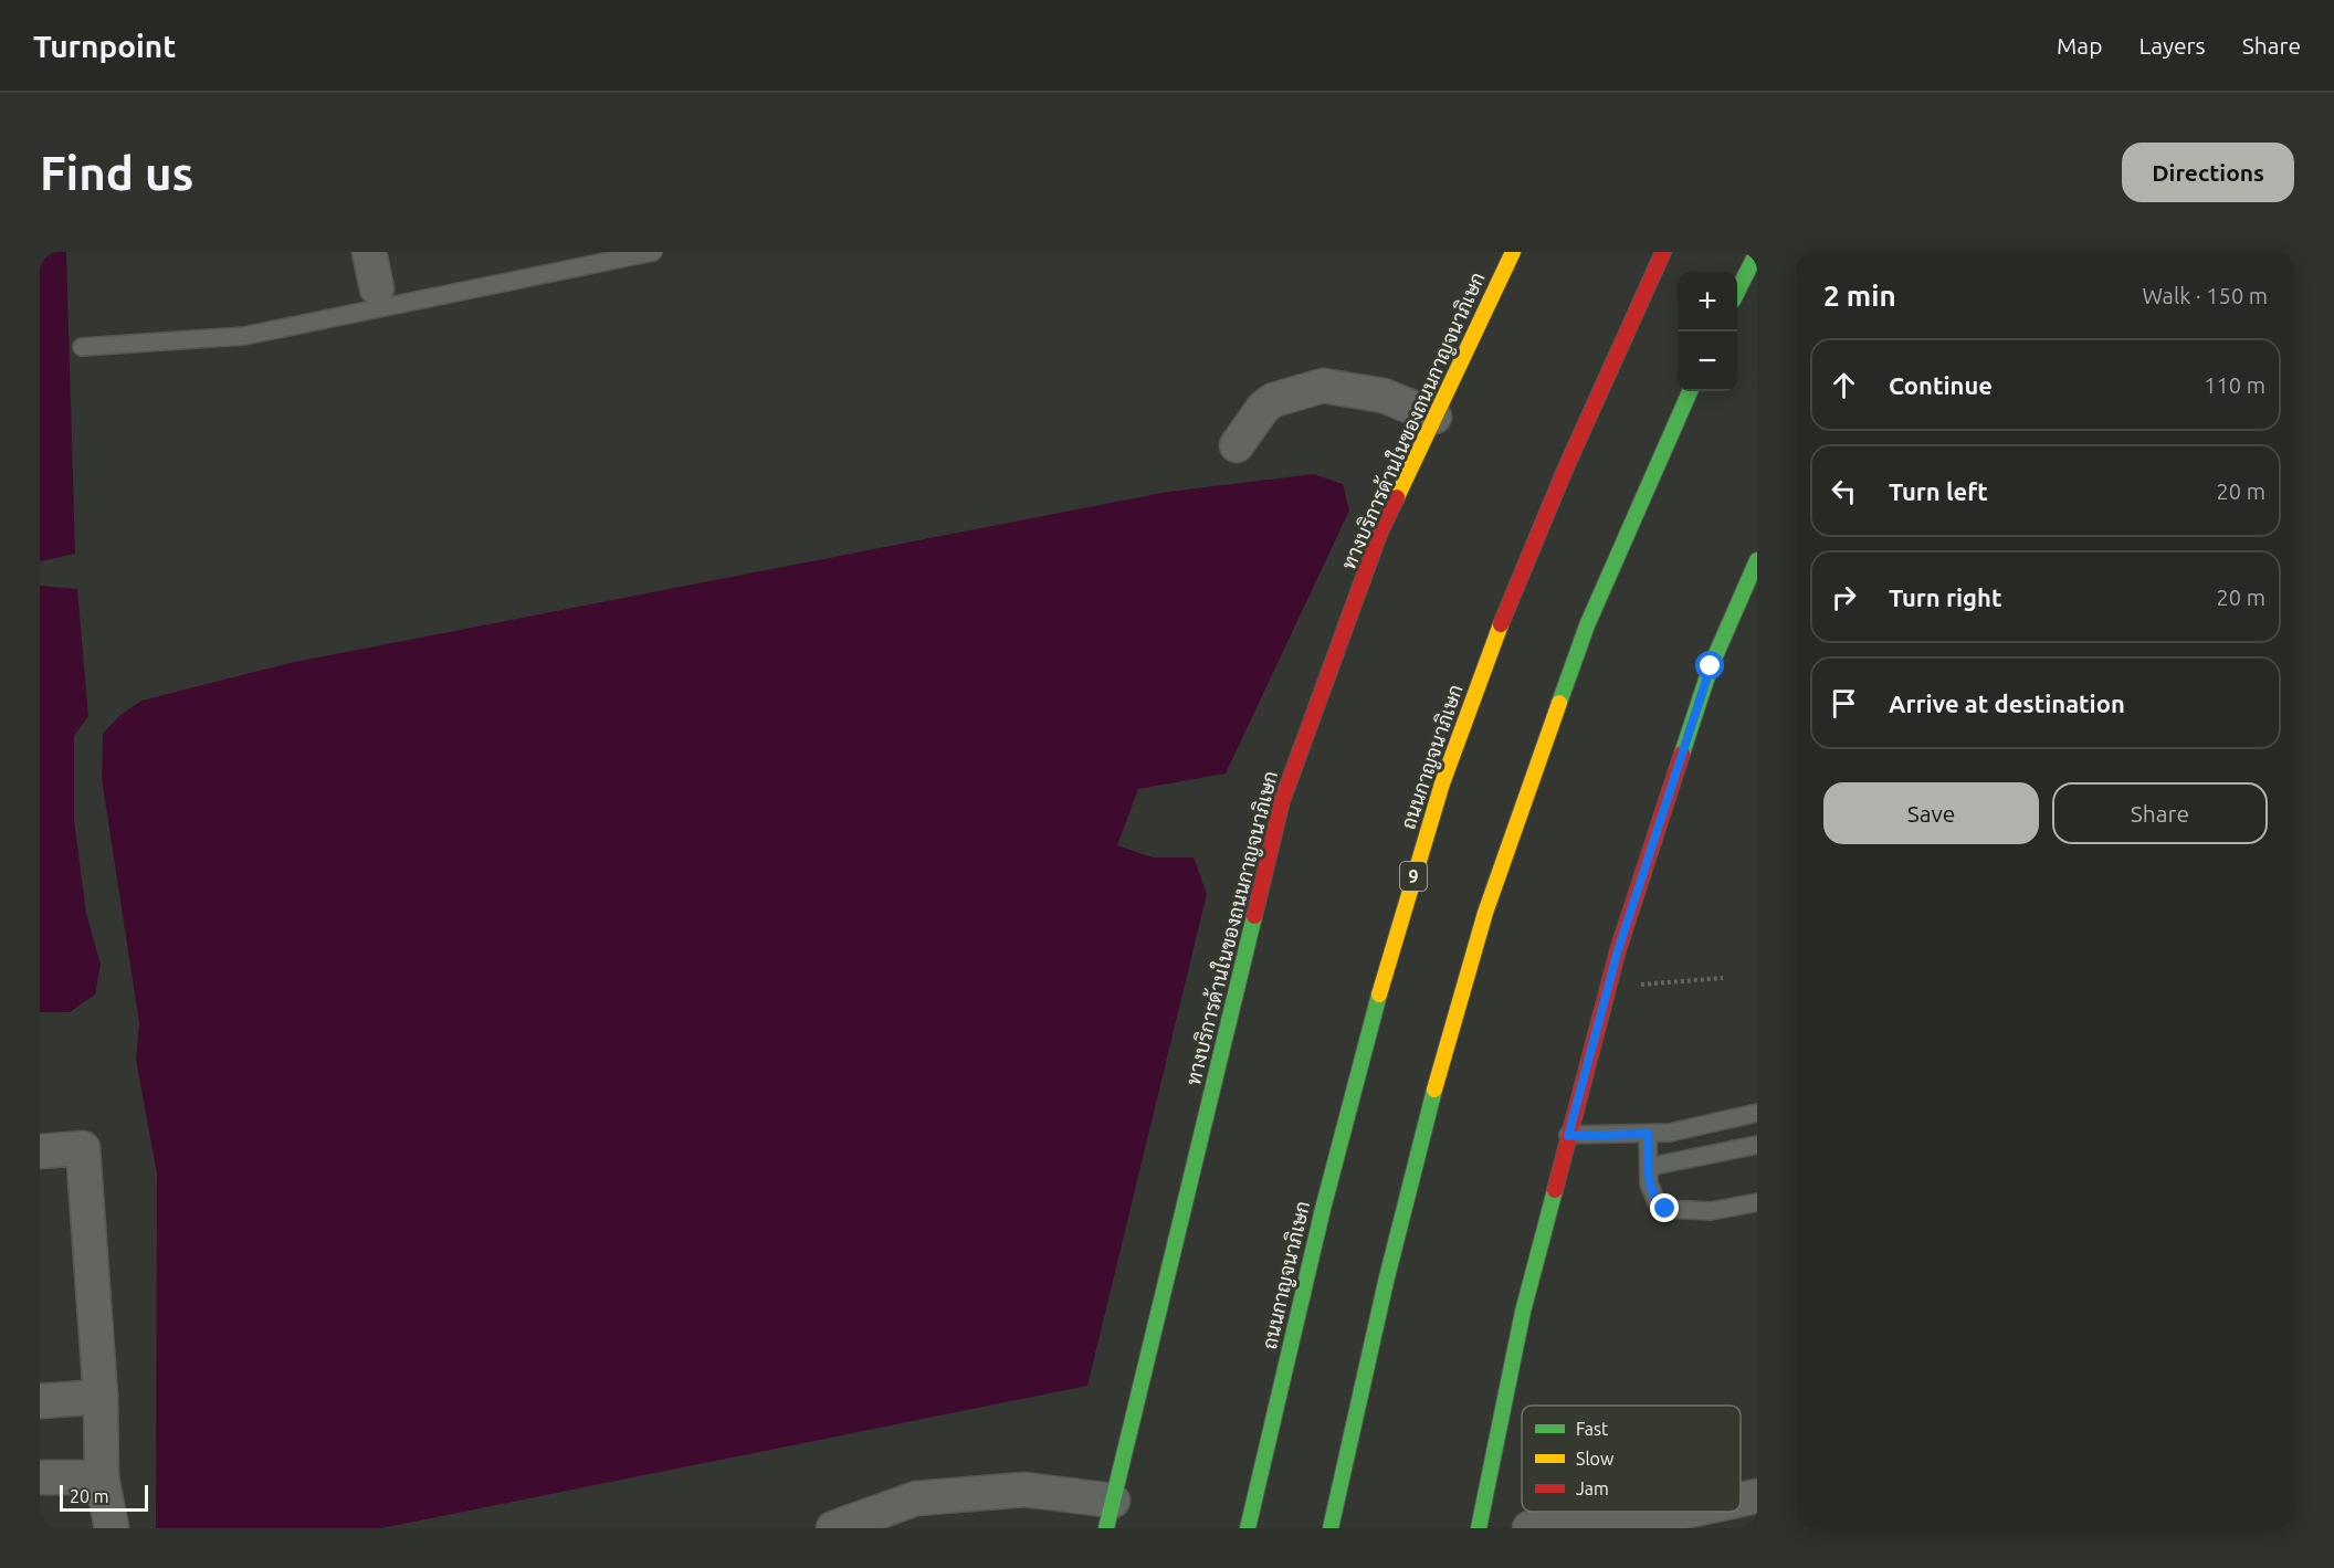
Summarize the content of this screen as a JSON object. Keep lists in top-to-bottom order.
{
  "streets": {
    "main road": ["ทางบริการด้านในของถนนกาญจนาภิเษก", "ถนนกาญจนาภิเษก", "9"]
  },
  "legend": ["Fast", "Slow", "Jam"],
  "scale_bar": "20 m",
  "page": {
    "header": "Turnpoint",
    "nav": ["Map", "Layers", "Share"],
    "buttons": [
      "Directions",
      ["Save", "Share"]
    ],
    "title": "Find us",
    "heading": ["2 min", "Walk · 150 m"],
    "map_buttons": ["+", "−"],
    "list": [
      ["Continue", "110 m"],
      ["Turn left", "20 m"],
      ["Turn right", "20 m"],
      "Arrive at destination"
    ],
    "scale": "20 m"
  }
}
